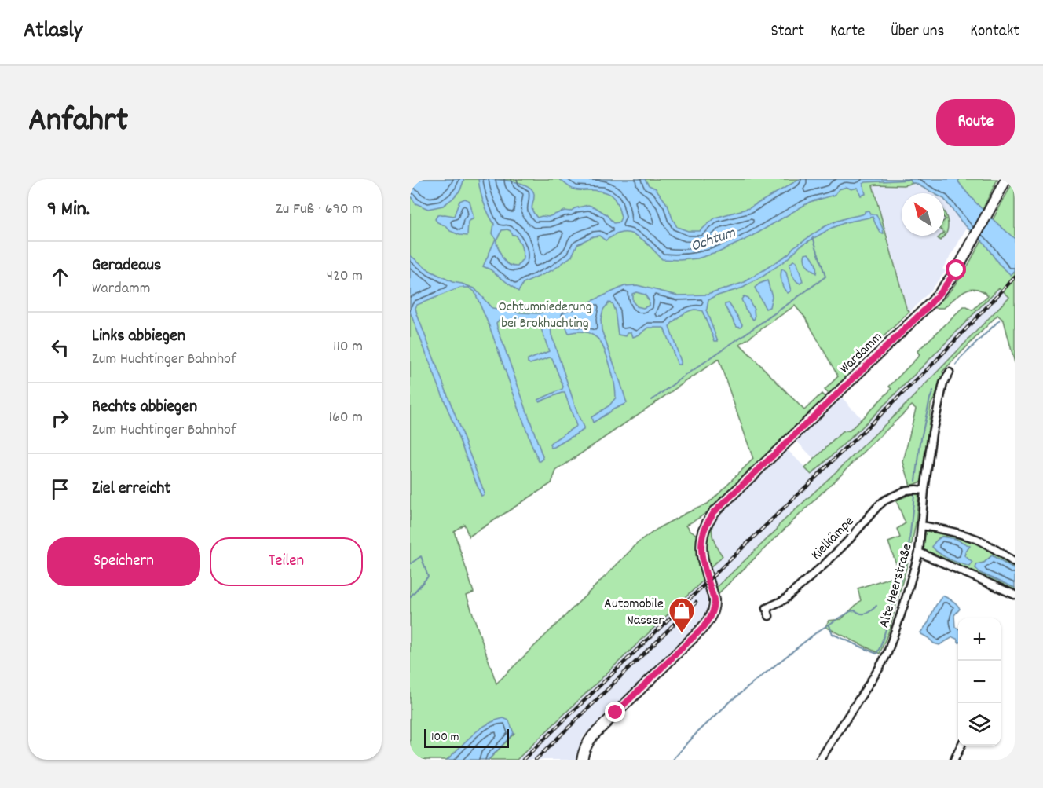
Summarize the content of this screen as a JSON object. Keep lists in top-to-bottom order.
{
  "streets": {
    "street": ["Wardamm", "Kielkämpe", "Alte Heerstraße"]
  },
  "crossings": [
    ["Kielkämpe", "Alte Heerstraße"]
  ],
  "water": ["Ochtum"],
  "parks": ["Ochtumniederung bei Brokhuchting"],
  "places": {
    "shop": ["Automobile Nasser"]
  },
  "scale_bar": "100 m",
  "north": "top left",
  "page": {
    "header": "Atlasly",
    "nav": [
      "Start",
      "Karte",
      "Über uns",
      "Kontakt"
    ],
    "title": "Anfahrt",
    "buttons": [
      "Route",
      ["Speichern", "Teilen"]
    ],
    "heading": ["9 Min.", "Zu Fuß · 690 m"],
    "list": [
      ["Geradeaus", "Wardamm", "420 m"],
      ["Links abbiegen", "Zum Huchtinger Bahnhof", "110 m"],
      ["Rechts abbiegen", "Zum Huchtinger Bahnhof", "160 m"],
      "Ziel erreicht"
    ],
    "map_buttons": ["+", "−"],
    "scale": "100 m"
  }
}
